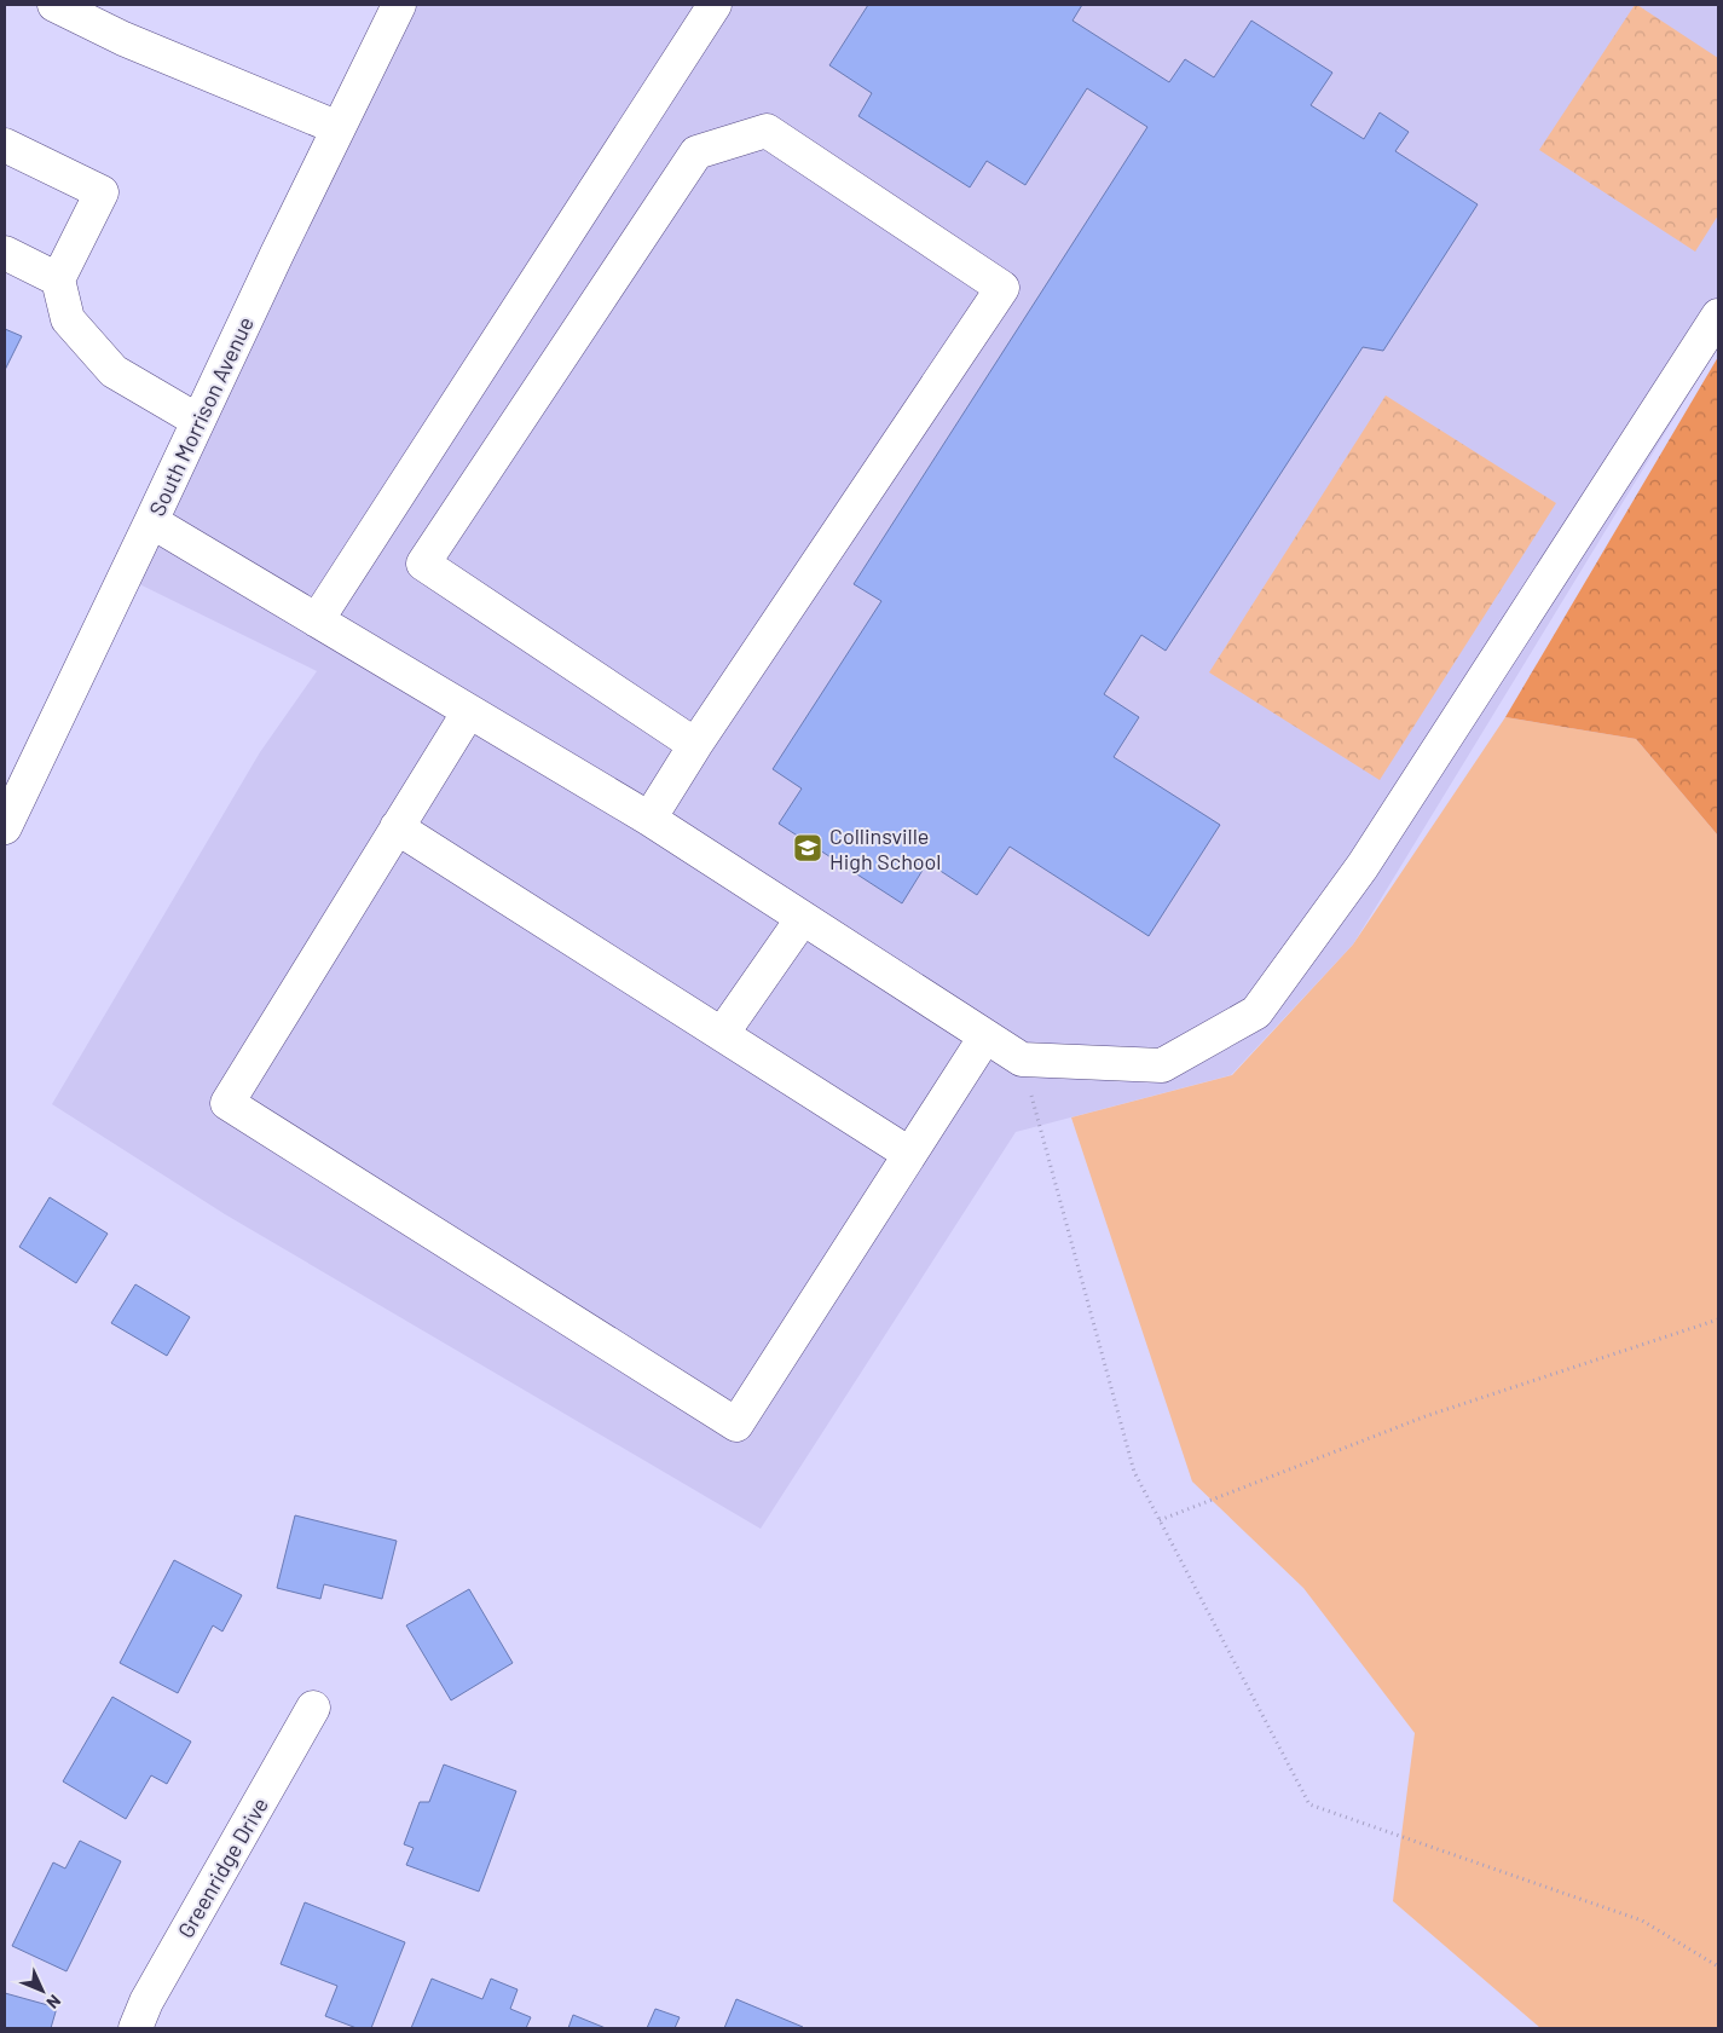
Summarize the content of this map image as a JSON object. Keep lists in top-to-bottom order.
{
  "streets": {
    "street": ["South Morrison Avenue", "Greenridge Drive"]
  },
  "places": {
    "school or university": ["Collinsville High School"]
  },
  "north": "bottom right"
}
